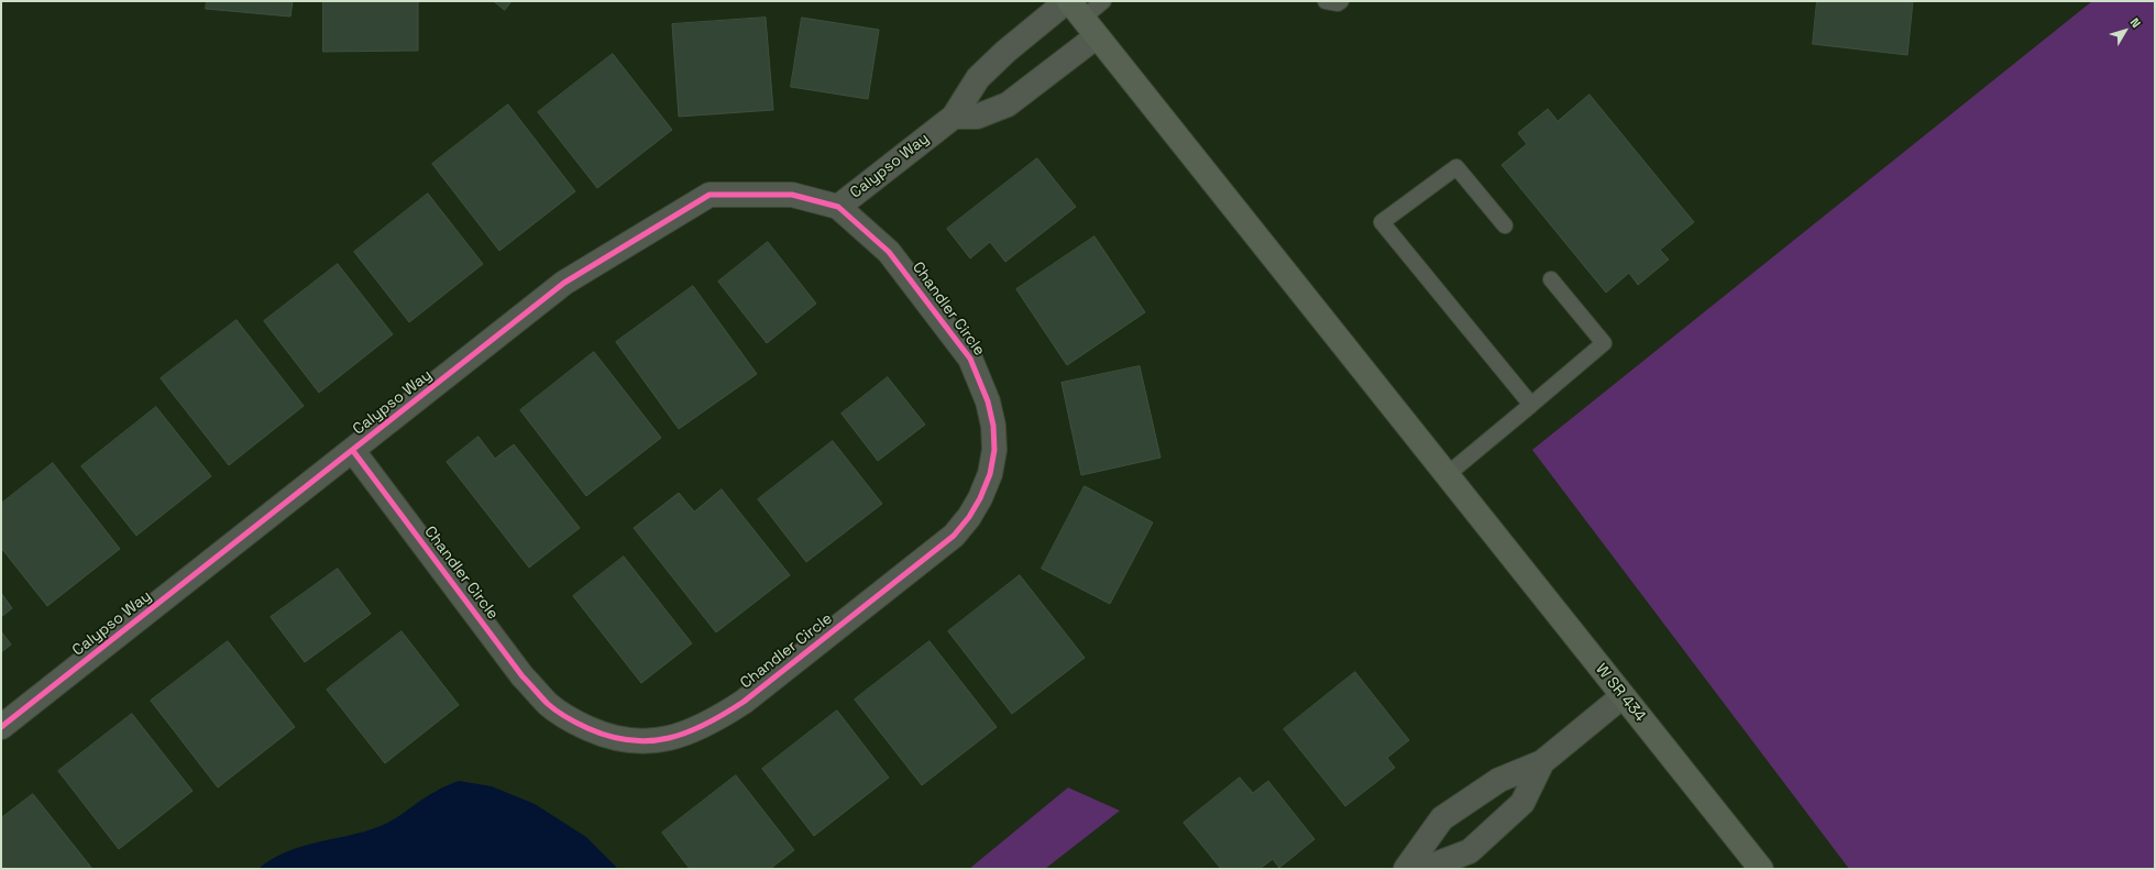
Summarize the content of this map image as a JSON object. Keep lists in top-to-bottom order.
{
  "streets": {
    "main road": ["W SR 434"],
    "street": ["Calypso Way", "Chandler Circle"]
  },
  "crossings": [
    ["Calypso Way", "Chandler Circle"],
    ["Calypso Way", "W SR 434"]
  ],
  "north": "top right"
}
